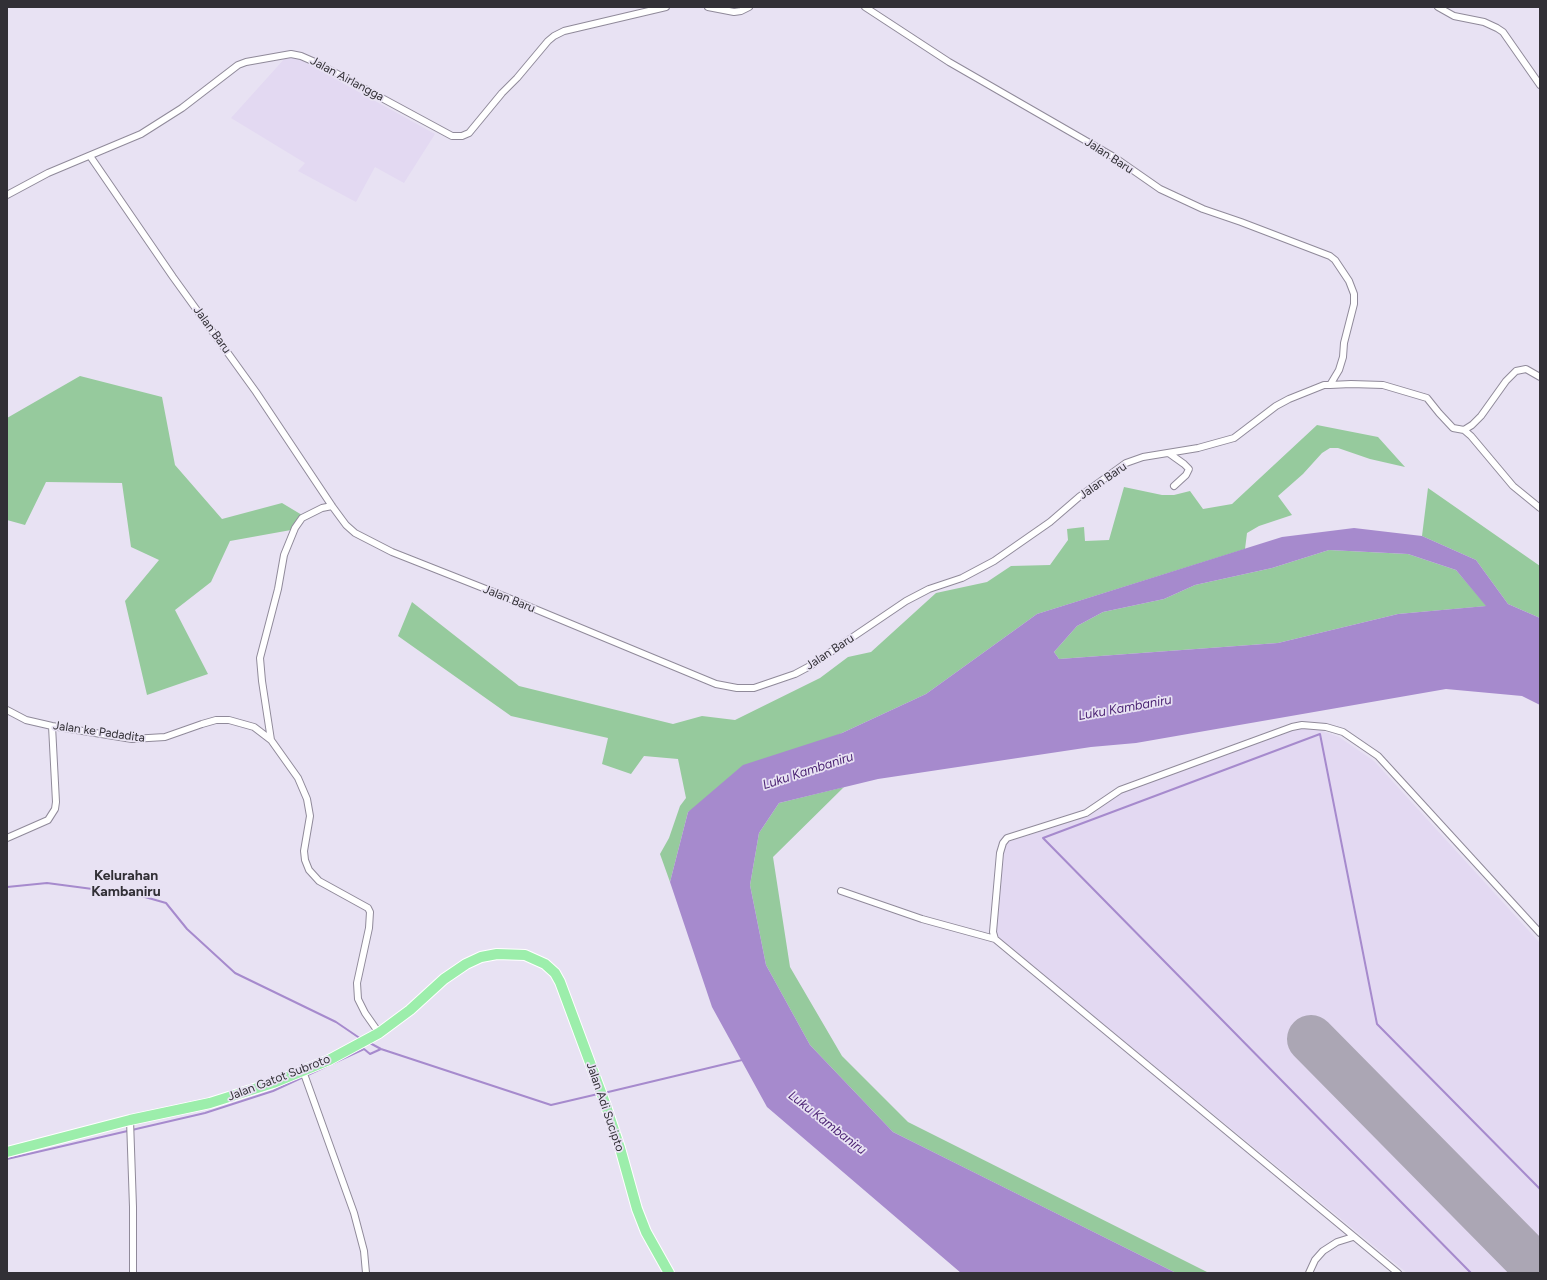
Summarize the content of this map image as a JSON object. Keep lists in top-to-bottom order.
{
  "streets": {
    "highway": ["Jalan Gatot Subroto", "Jalan Adi Sucipto"],
    "street": ["Jalan Airlangga", "Jalan Baru", "Jalan ke Padadita"]
  },
  "crossings": [
    ["Jalan Airlangga", "Jalan Baru"],
    ["Jalan ke Padadita", "Jalan Gatot Subroto"],
    ["Jalan Gatot Subroto", "Jalan Adi Sucipto"]
  ],
  "districts": ["Kelurahan Kambaniru"],
  "water": ["Luku Kambaniru"]
}
